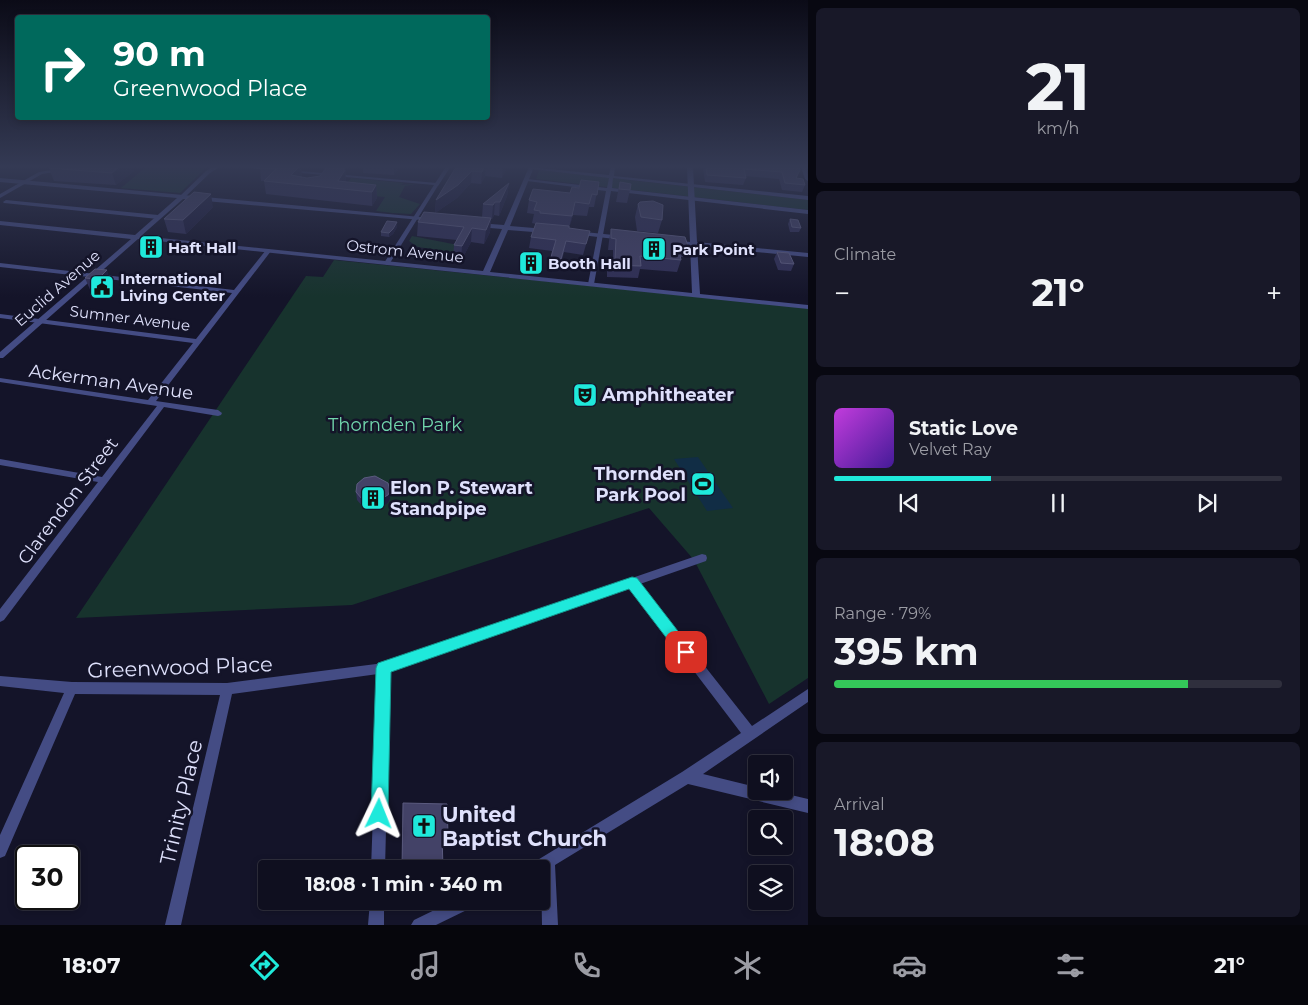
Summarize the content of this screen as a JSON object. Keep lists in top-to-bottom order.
{
  "streets": {
    "street": [
      "Ostrom Avenue",
      "Euclid Avenue",
      "Sumner Avenue",
      "Ackerman Avenue",
      "Clarendon Street",
      "Greenwood Place",
      "Trinity Place"
    ]
  },
  "crossings": [
    ["Ostrom Avenue", "Euclid Avenue"],
    ["Euclid Avenue", "Sumner Avenue"],
    ["Ackerman Avenue", "Clarendon Street"],
    ["Greenwood Place", "Trinity Place"]
  ],
  "parks": ["Thornden Park"],
  "places": {
    "building": [
      "Haft Hall",
      "Park Point",
      "Booth Hall",
      "Elon P. Stewart Standpipe"
    ],
    "public building": ["International Living Center"],
    "theatre": ["Amphitheater"],
    "sports": ["Thornden Park Pool"],
    "church": ["United Baptist Church"]
  },
  "page": {
    "tile": [
      ["21", "km/h"],
      "Climate",
      ["Range · 79%", "395 km"],
      ["Arrival", "18:08"]
    ],
    "turn": ["90 m", "Greenwood Place"],
    "heat": ["−", "21°", "+"],
    "song": ["Static Love", "Velvet Ray"],
    "limit": "30",
    "trip": "18:08 · 1 min · 340 m",
    "tabs": ["18:07", "21°"]
  }
}
